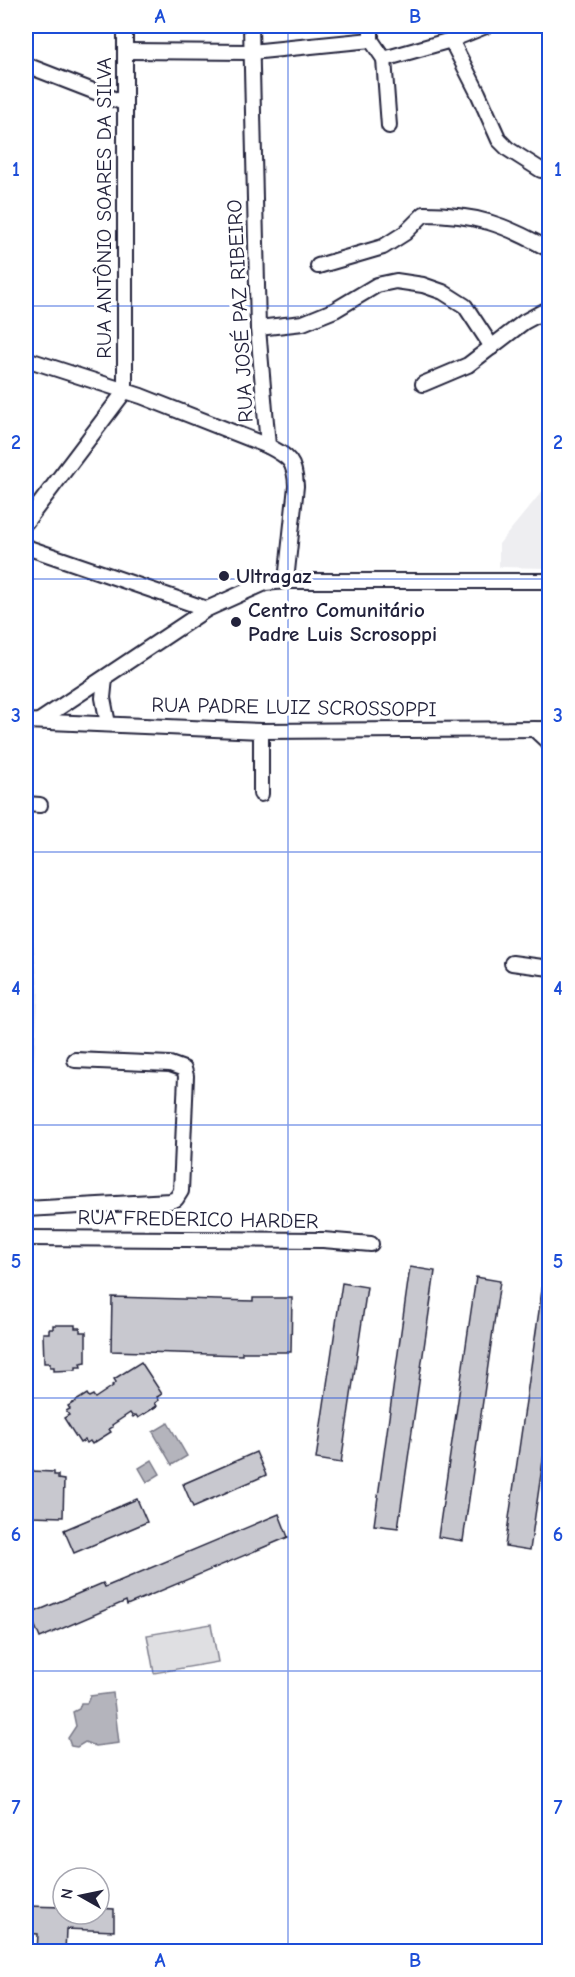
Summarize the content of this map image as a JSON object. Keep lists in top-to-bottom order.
{
  "streets": {
    "street": [
      "RUA ANTÔNIO SOARES DA SILVA",
      "RUA JOSÉ PAZ RIBEIRO",
      "RUA PADRE LUIZ SCROSSOPPI",
      "RUA FREDERICO HARDER"
    ]
  },
  "places": ["Ultragaz", "Centro Comunitário Padre Luis Scrosoppi"],
  "north": "left",
  "grid": {
    "columns": ["A", "B"],
    "rows": [
      "1",
      "2",
      "3",
      "4",
      "5",
      "6",
      "7"
    ]
  }
}
